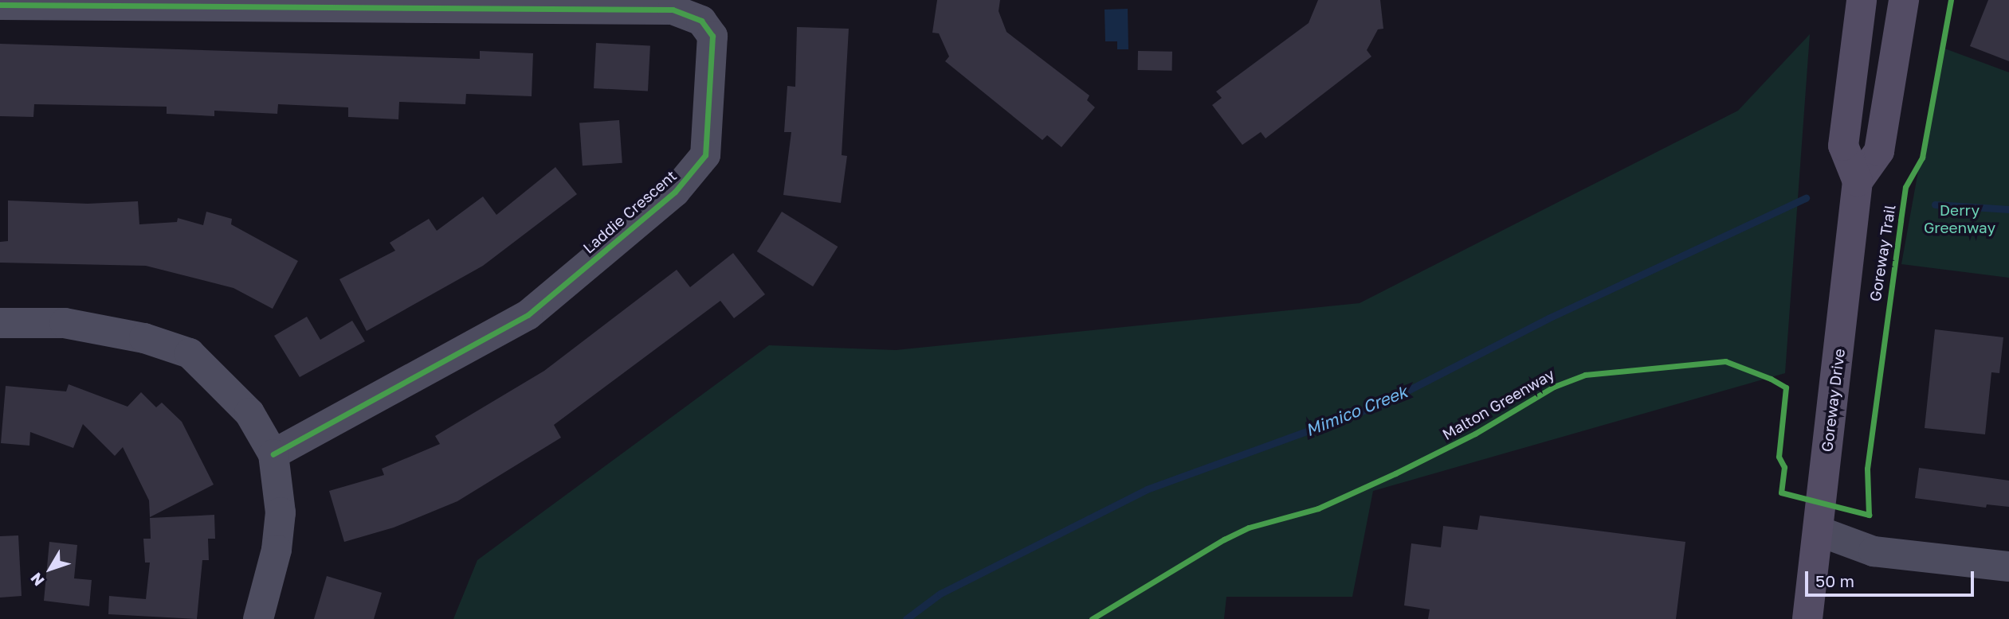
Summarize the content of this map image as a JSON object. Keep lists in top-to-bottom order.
{
  "streets": {
    "main road": ["Goreway Drive"],
    "street": ["Laddie Crescent"],
    "cycle path": ["Goreway Trail"]
  },
  "water": ["Mimico Creek"],
  "parks": ["Derry Greenway"],
  "scale_bar": "50 m",
  "north": "bottom left"
}
